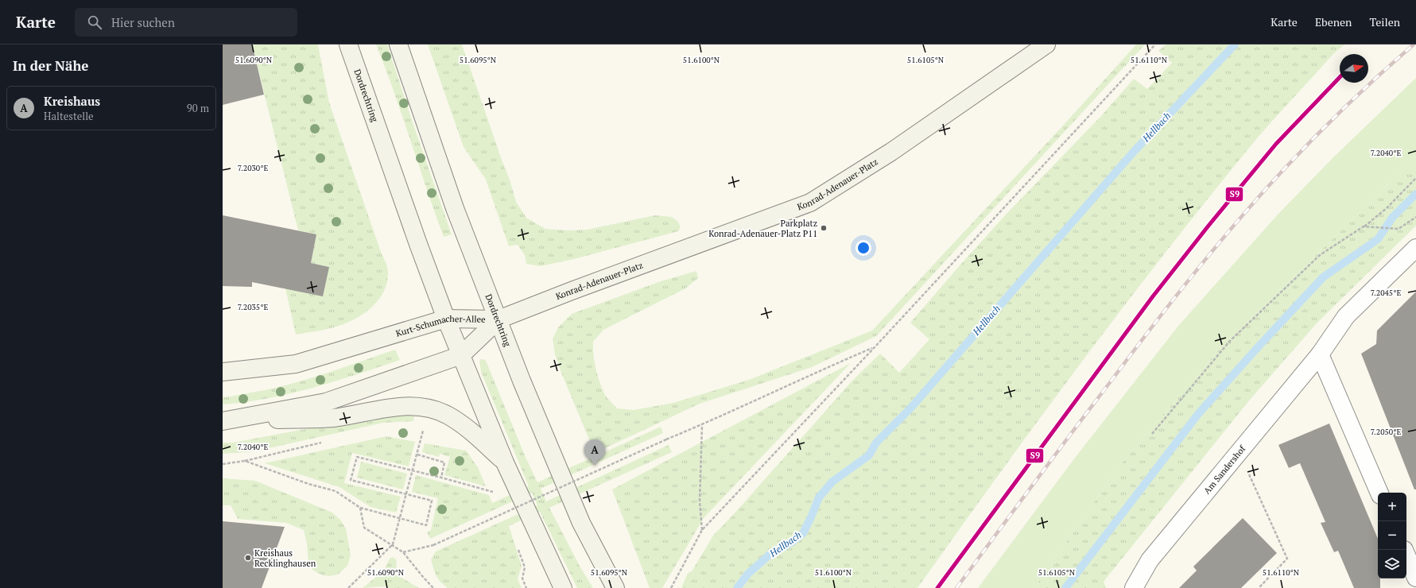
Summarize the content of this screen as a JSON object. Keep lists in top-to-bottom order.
{
  "streets": {
    "main road": ["Dordrechtring", "Konrad-Adenauer-Platz", "Kurt-Schumacher-Allee"],
    "street": ["Am Sandershof"]
  },
  "crossings": [
    ["Dordrechtring", "Konrad-Adenauer-Platz"],
    ["Dordrechtring", "Kurt-Schumacher-Allee"],
    ["Konrad-Adenauer-Platz", "Kurt-Schumacher-Allee"]
  ],
  "water": ["Hellbach"],
  "places": ["Parkplatz Konrad-Adenauer-Platz P11", "Kreishaus Recklinghausen"],
  "lines": ["transit line S9"],
  "north": "right",
  "page": {
    "header": "Karte",
    "search": "Hier suchen",
    "nav": ["Karte", "Ebenen", "Teilen"],
    "heading": "In der Nähe",
    "list": [
      {
        "mark": "A",
        "name": "Kreishaus",
        "note": "Haltestelle",
        "value": "90 m"
      }
    ],
    "pins": "A",
    "map_buttons": ["+", "−"]
  },
  "coordinates": [
    "51.6090°N",
    "51.6095°N",
    "51.6100°N",
    "51.6105°N",
    "51.6110°N",
    "7.2040°E",
    "7.2030°E",
    "7.2045°E",
    "7.2035°E",
    "7.2050°E"
  ]
}
